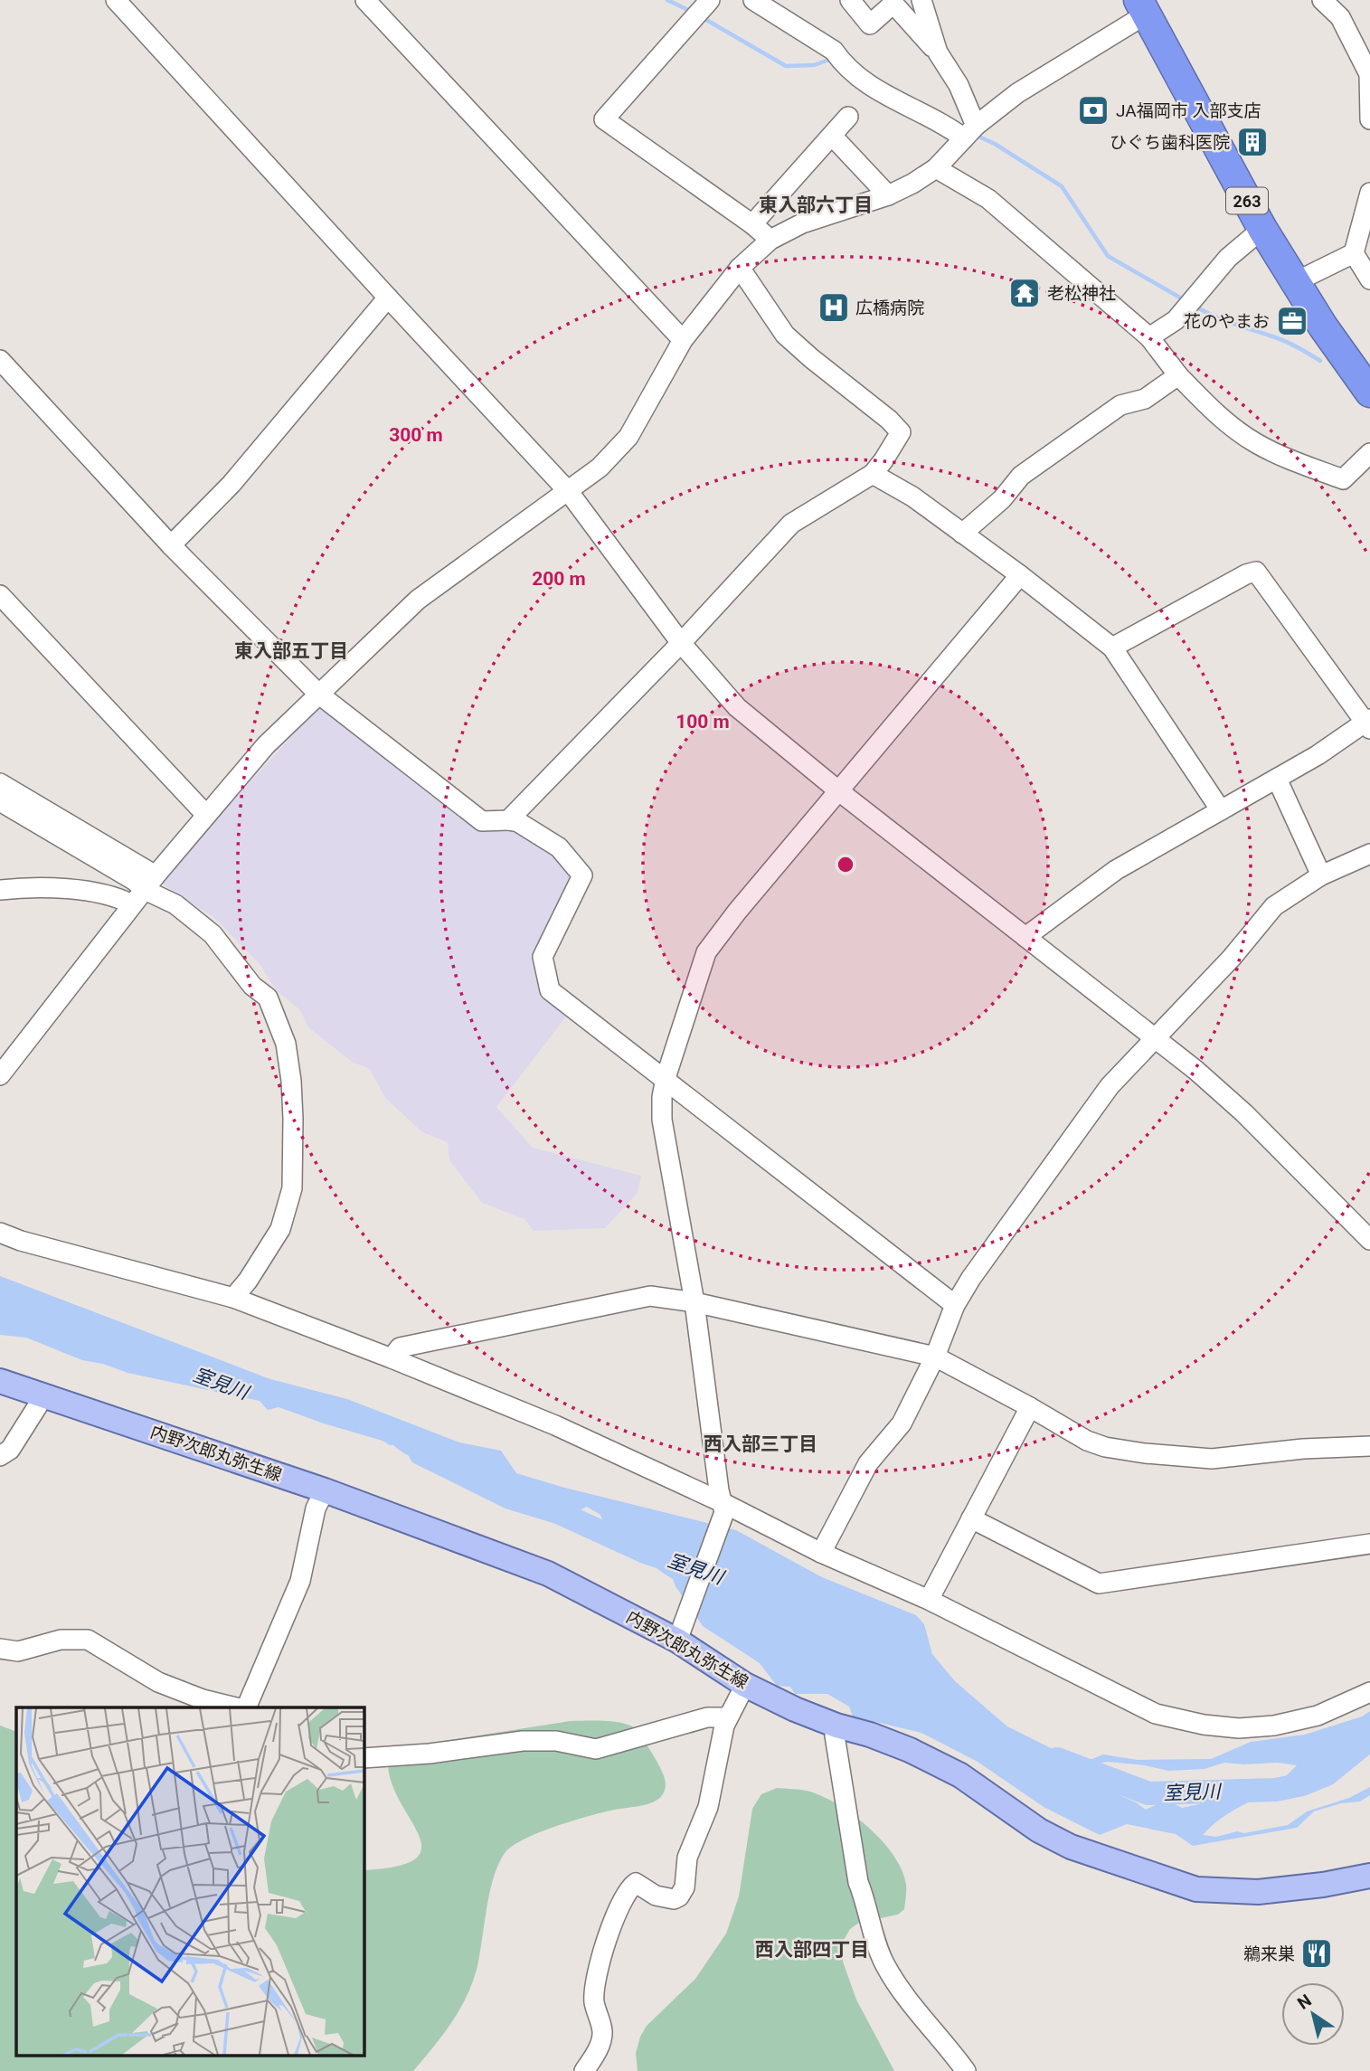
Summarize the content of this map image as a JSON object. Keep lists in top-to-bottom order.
{
  "streets": {
    "highway": ["263"],
    "main road": ["内野次郎丸弥生線"]
  },
  "districts": [
    "東入部六丁目",
    "東入部五丁目",
    "西入部三丁目",
    "西入部四丁目"
  ],
  "water": ["室見川"],
  "places": {
    "bank": ["JA福岡市 入部支店"],
    "building": ["ひぐち歯科医院"],
    "temple": ["老松神社"],
    "hospital": ["広橋病院"],
    "office": ["花のやまお"],
    "restaurant": ["鵜来巣"]
  },
  "north": "top left",
  "rings": ["300 m", "200 m", "100 m"]
}
